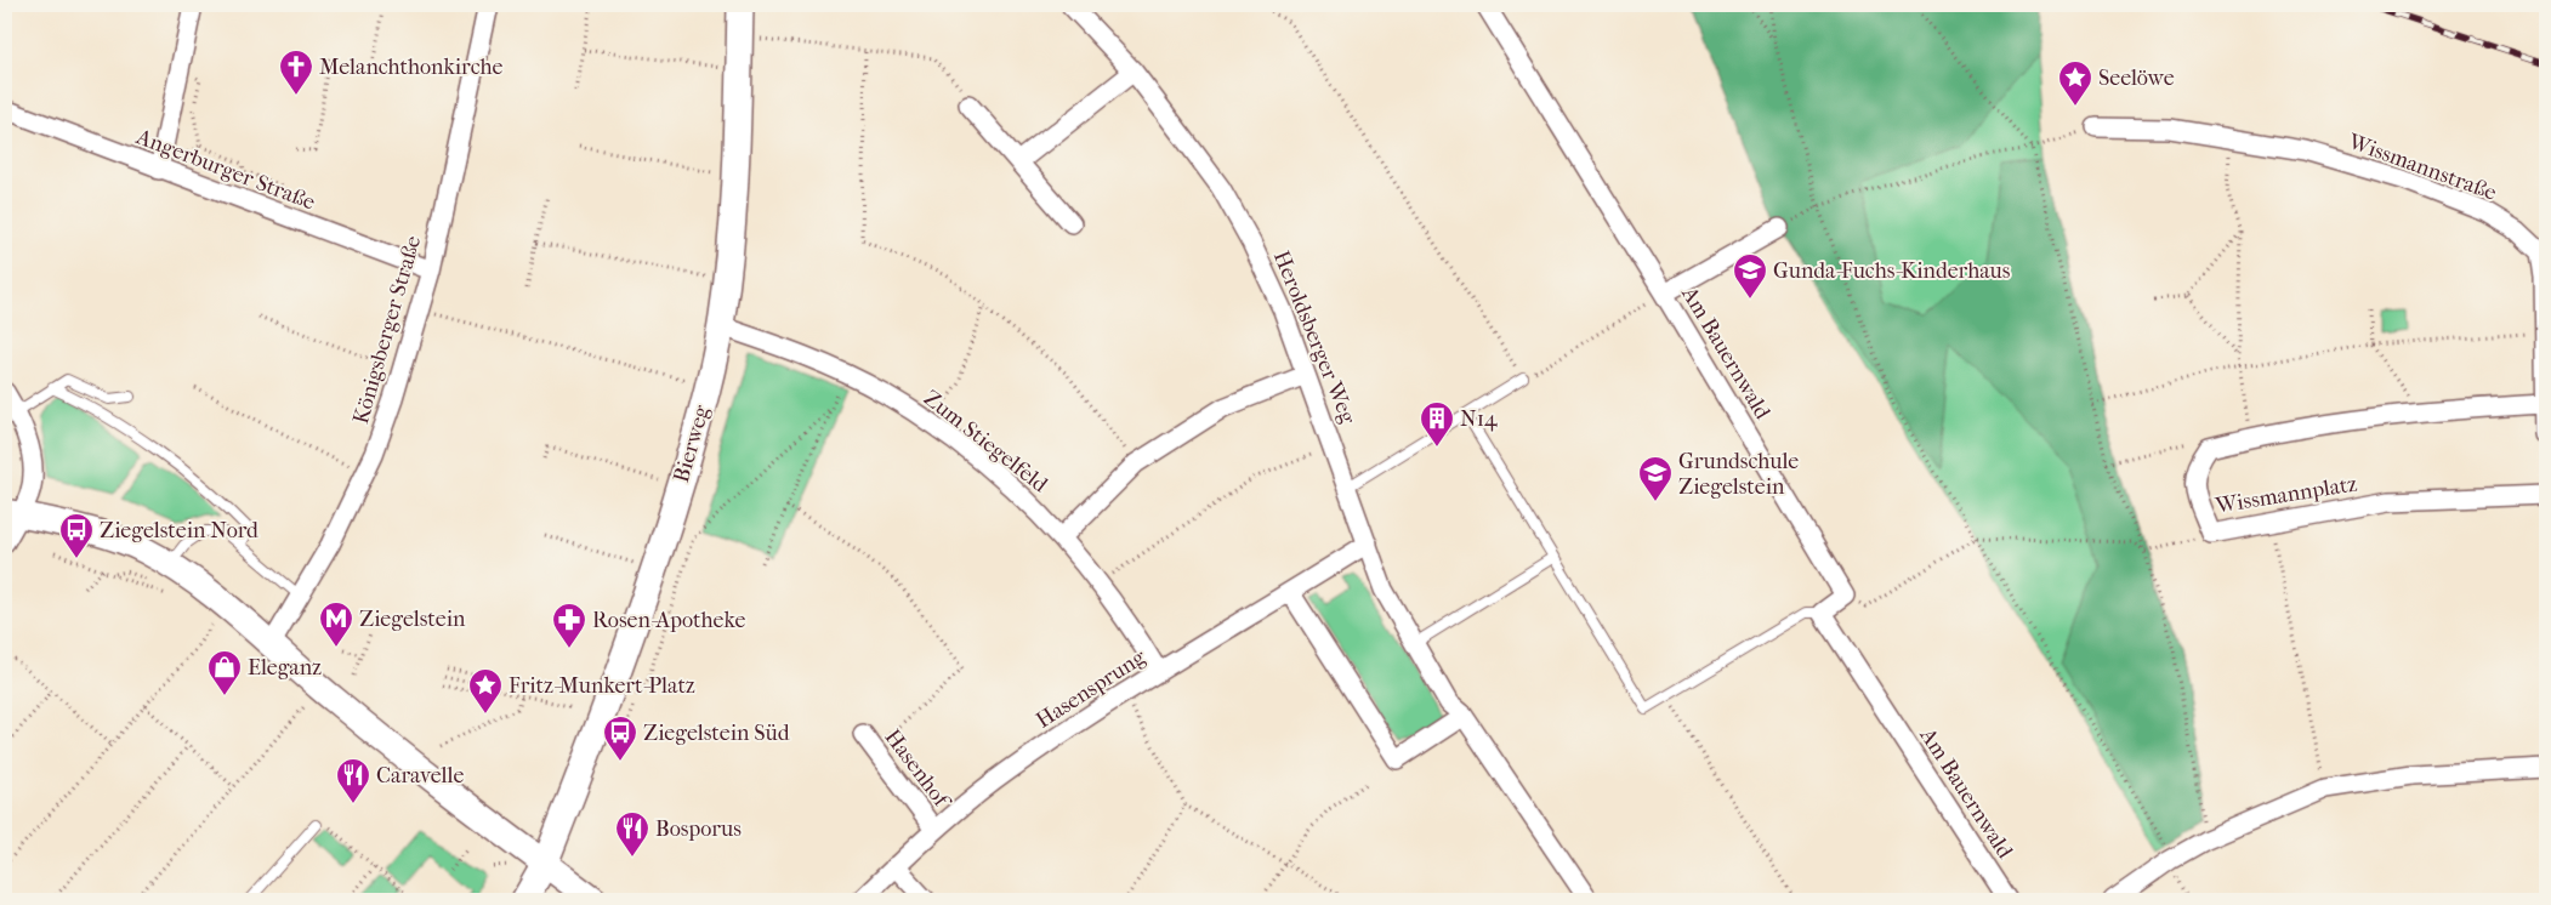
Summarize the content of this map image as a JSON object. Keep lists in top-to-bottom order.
{
  "streets": {
    "main road": ["Bierweg"],
    "street": [
      "Wissmannstraße",
      "Angerburger Straße",
      "Königsberger Straße",
      "Heroldsberger Weg",
      "Am Bauernwald",
      "Zum Stiegelfeld",
      "Wissmannplatz",
      "Hasensprung",
      "Hasenhof"
    ]
  },
  "crossings": [
    ["Angerburger Straße", "Königsberger Straße"],
    ["Heroldsberger Weg", "Hasensprung"],
    ["Zum Stiegelfeld", "Bierweg"],
    ["Zum Stiegelfeld", "Hasensprung"],
    ["Hasensprung", "Hasenhof"]
  ],
  "places": {
    "church": ["Melanchthonkirche"],
    "place": ["Seelöwe", "Fritz-Munkert-Platz"],
    "school or university": ["Gunda-Fuchs-Kinderhaus", "Grundschule Ziegelstein"],
    "building": ["N14"],
    "bus stop": ["Ziegelstein Nord", "Ziegelstein Süd"],
    "metro station": ["Ziegelstein"],
    "pharmacy": ["Rosen-Apotheke"],
    "shop": ["Eleganz"],
    "restaurant": ["Caravelle", "Bosporus"]
  }
}
